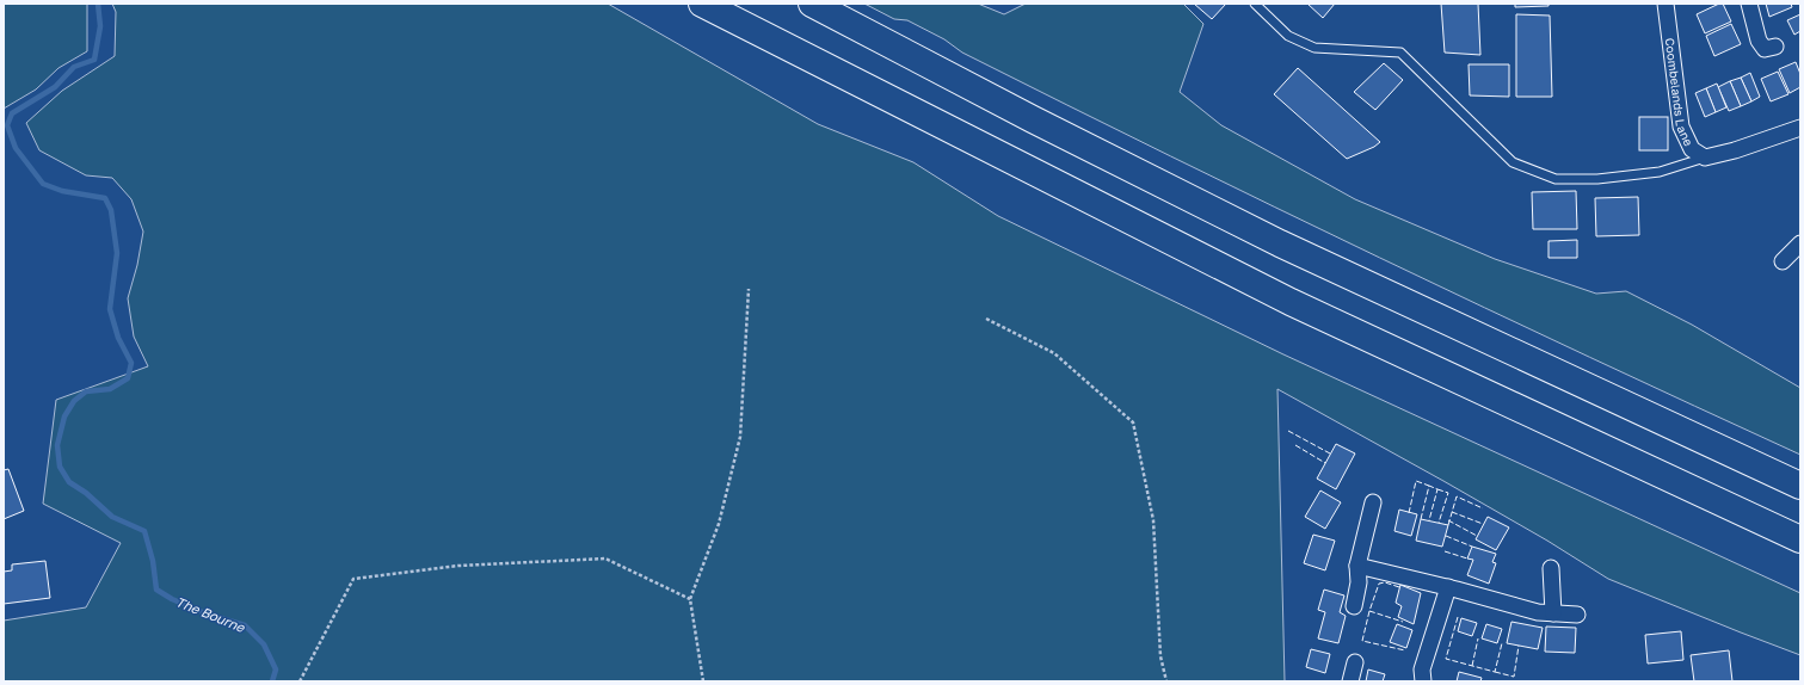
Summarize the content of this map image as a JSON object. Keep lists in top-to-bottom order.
{
  "streets": {
    "street": ["Coombelands Lane"]
  },
  "water": ["The Bourne"]
}
